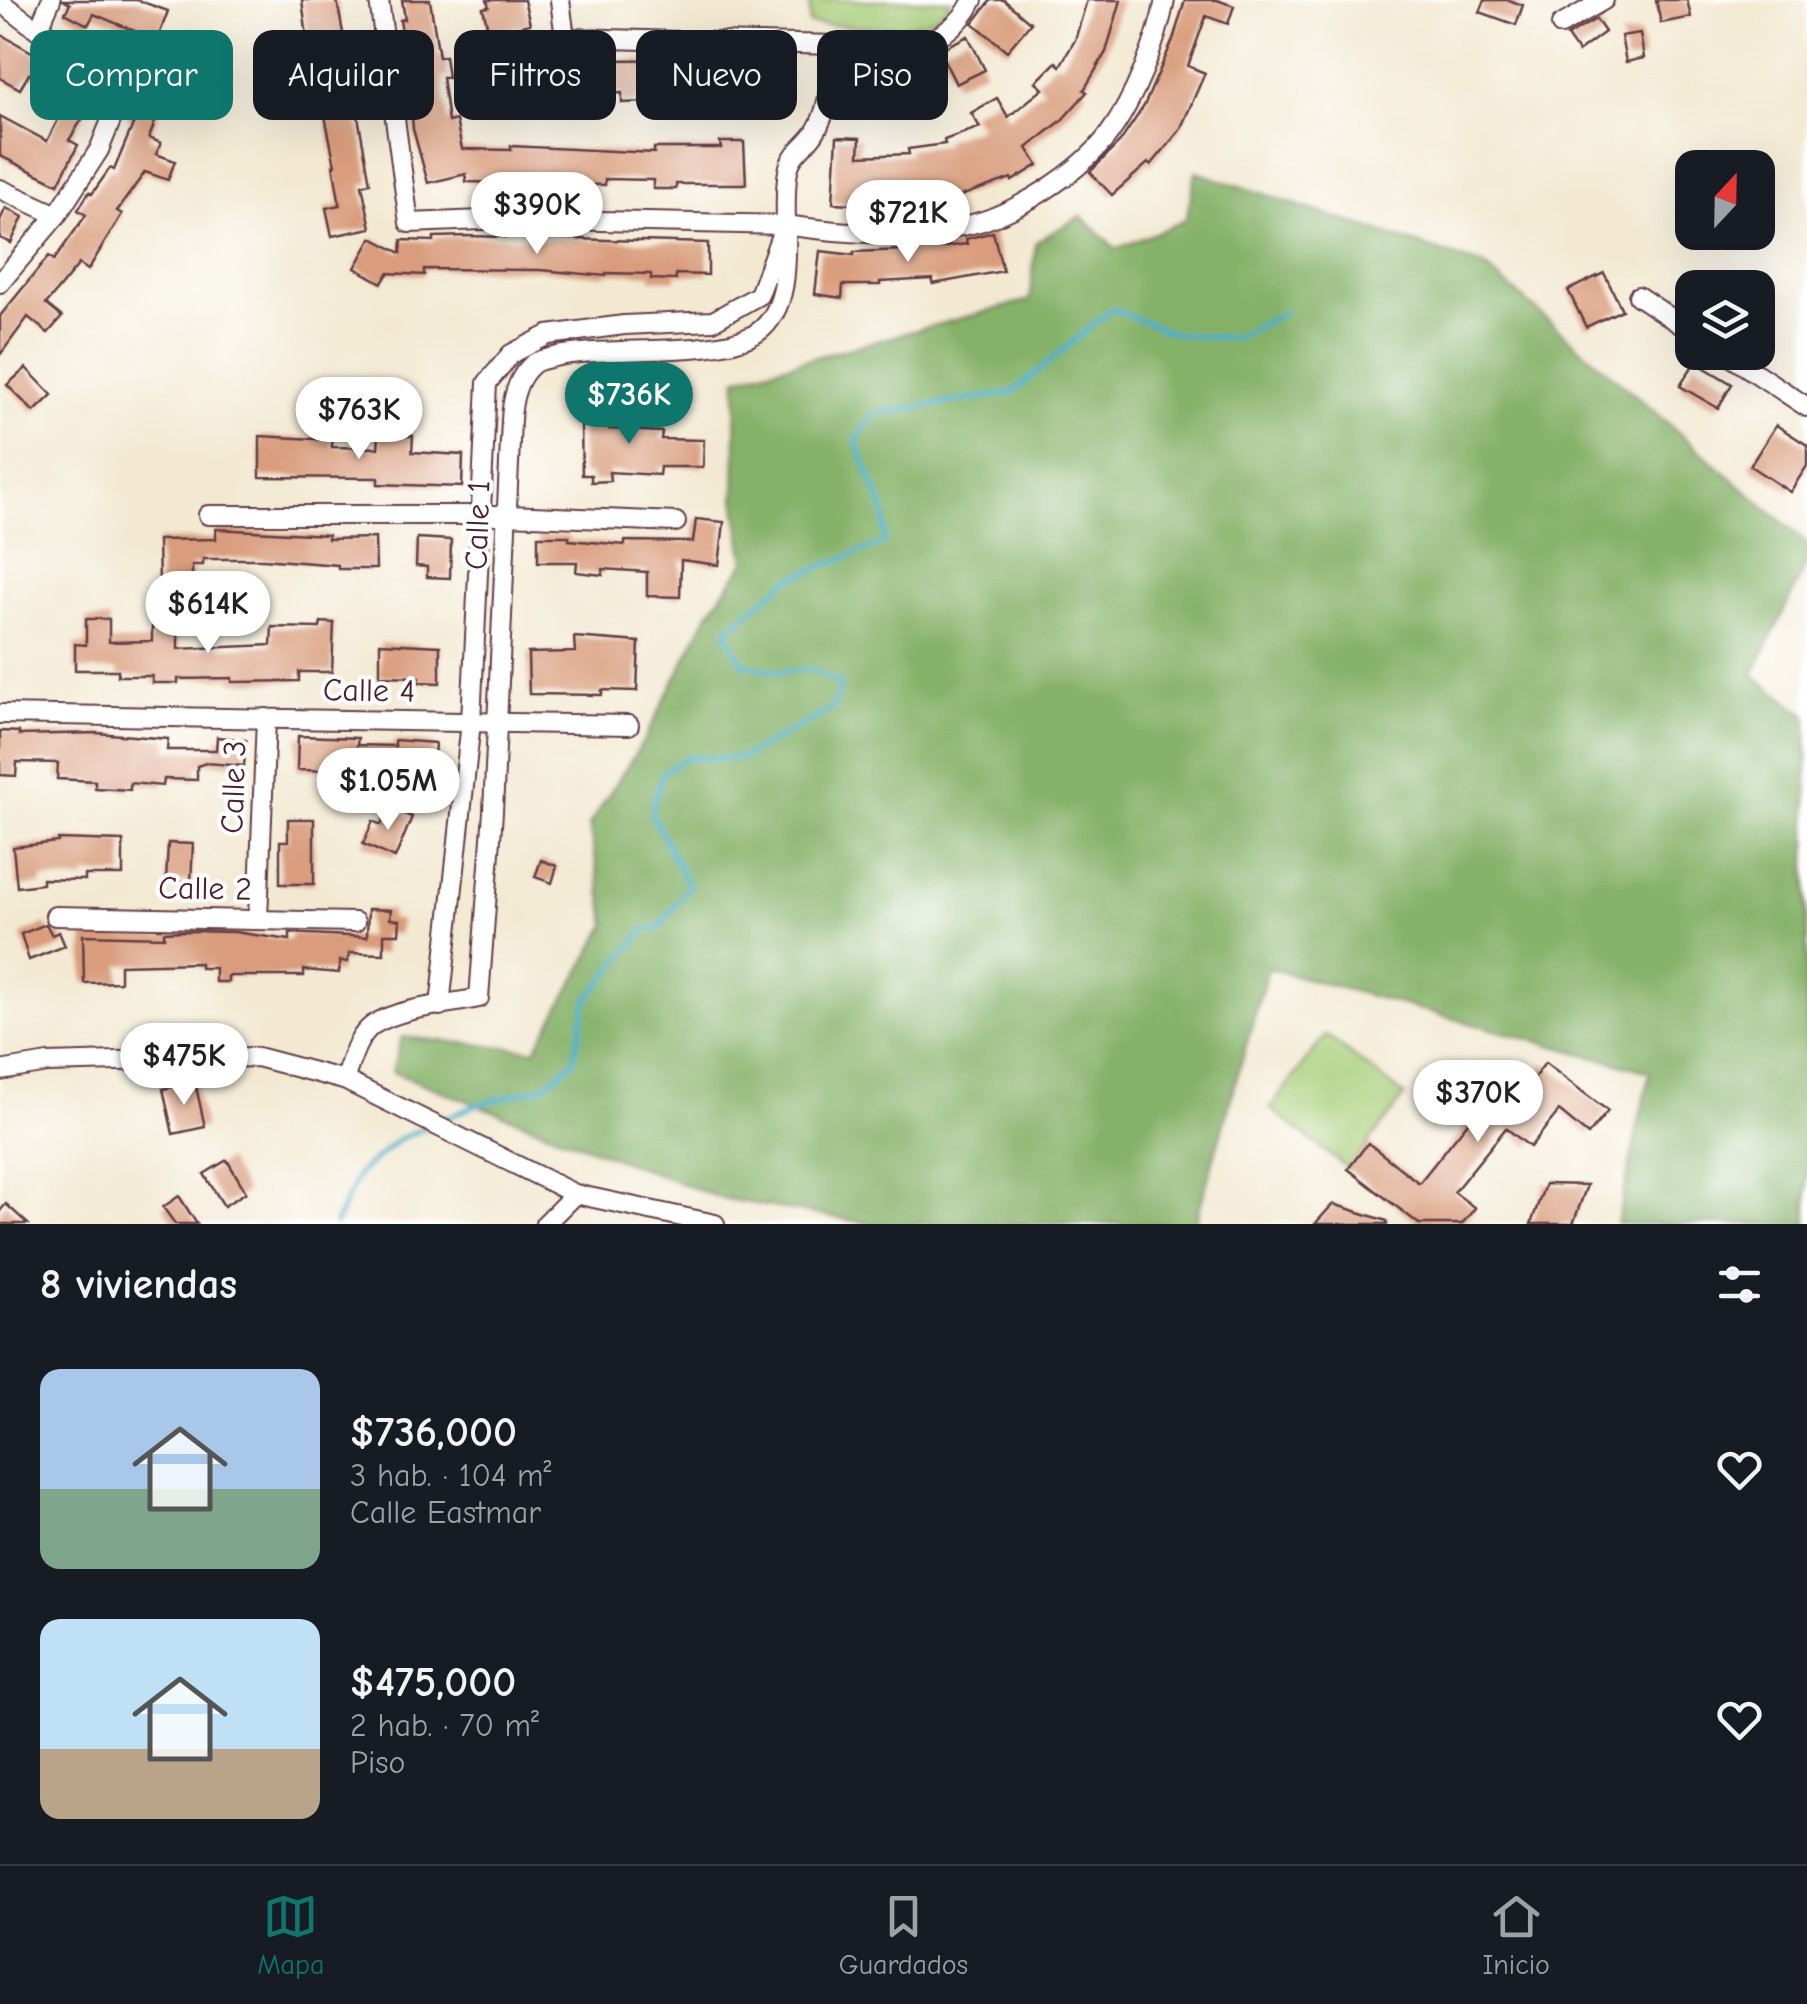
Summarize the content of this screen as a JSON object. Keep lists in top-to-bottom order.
{
  "streets": {
    "street": [
      "Calle 1",
      "Calle 4",
      "Calle 3",
      "Calle 2"
    ]
  },
  "crossings": [
    ["Calle 1", "Calle 4"],
    ["Calle 4", "Calle 3"],
    ["Calle 3", "Calle 2"]
  ],
  "north": "top",
  "page": {
    "chip": [
      "Comprar",
      "Alquilar",
      "Filtros",
      "Nuevo",
      "Piso"
    ],
    "price": [
      "$390K",
      "$721K",
      "$736K",
      "$763K",
      "$614K",
      "$1.05M",
      "$475K",
      "$370K"
    ],
    "heading": "8 viviendas",
    "list": [
      {
        "name": "$736,000",
        "note": "3 hab. · 104 m² · Calle Eastmar"
      },
      {
        "name": "$475,000",
        "note": "2 hab. · 70 m² · Piso"
      }
    ],
    "tabs": ["Mapa", "Guardados", "Inicio"]
  }
}
